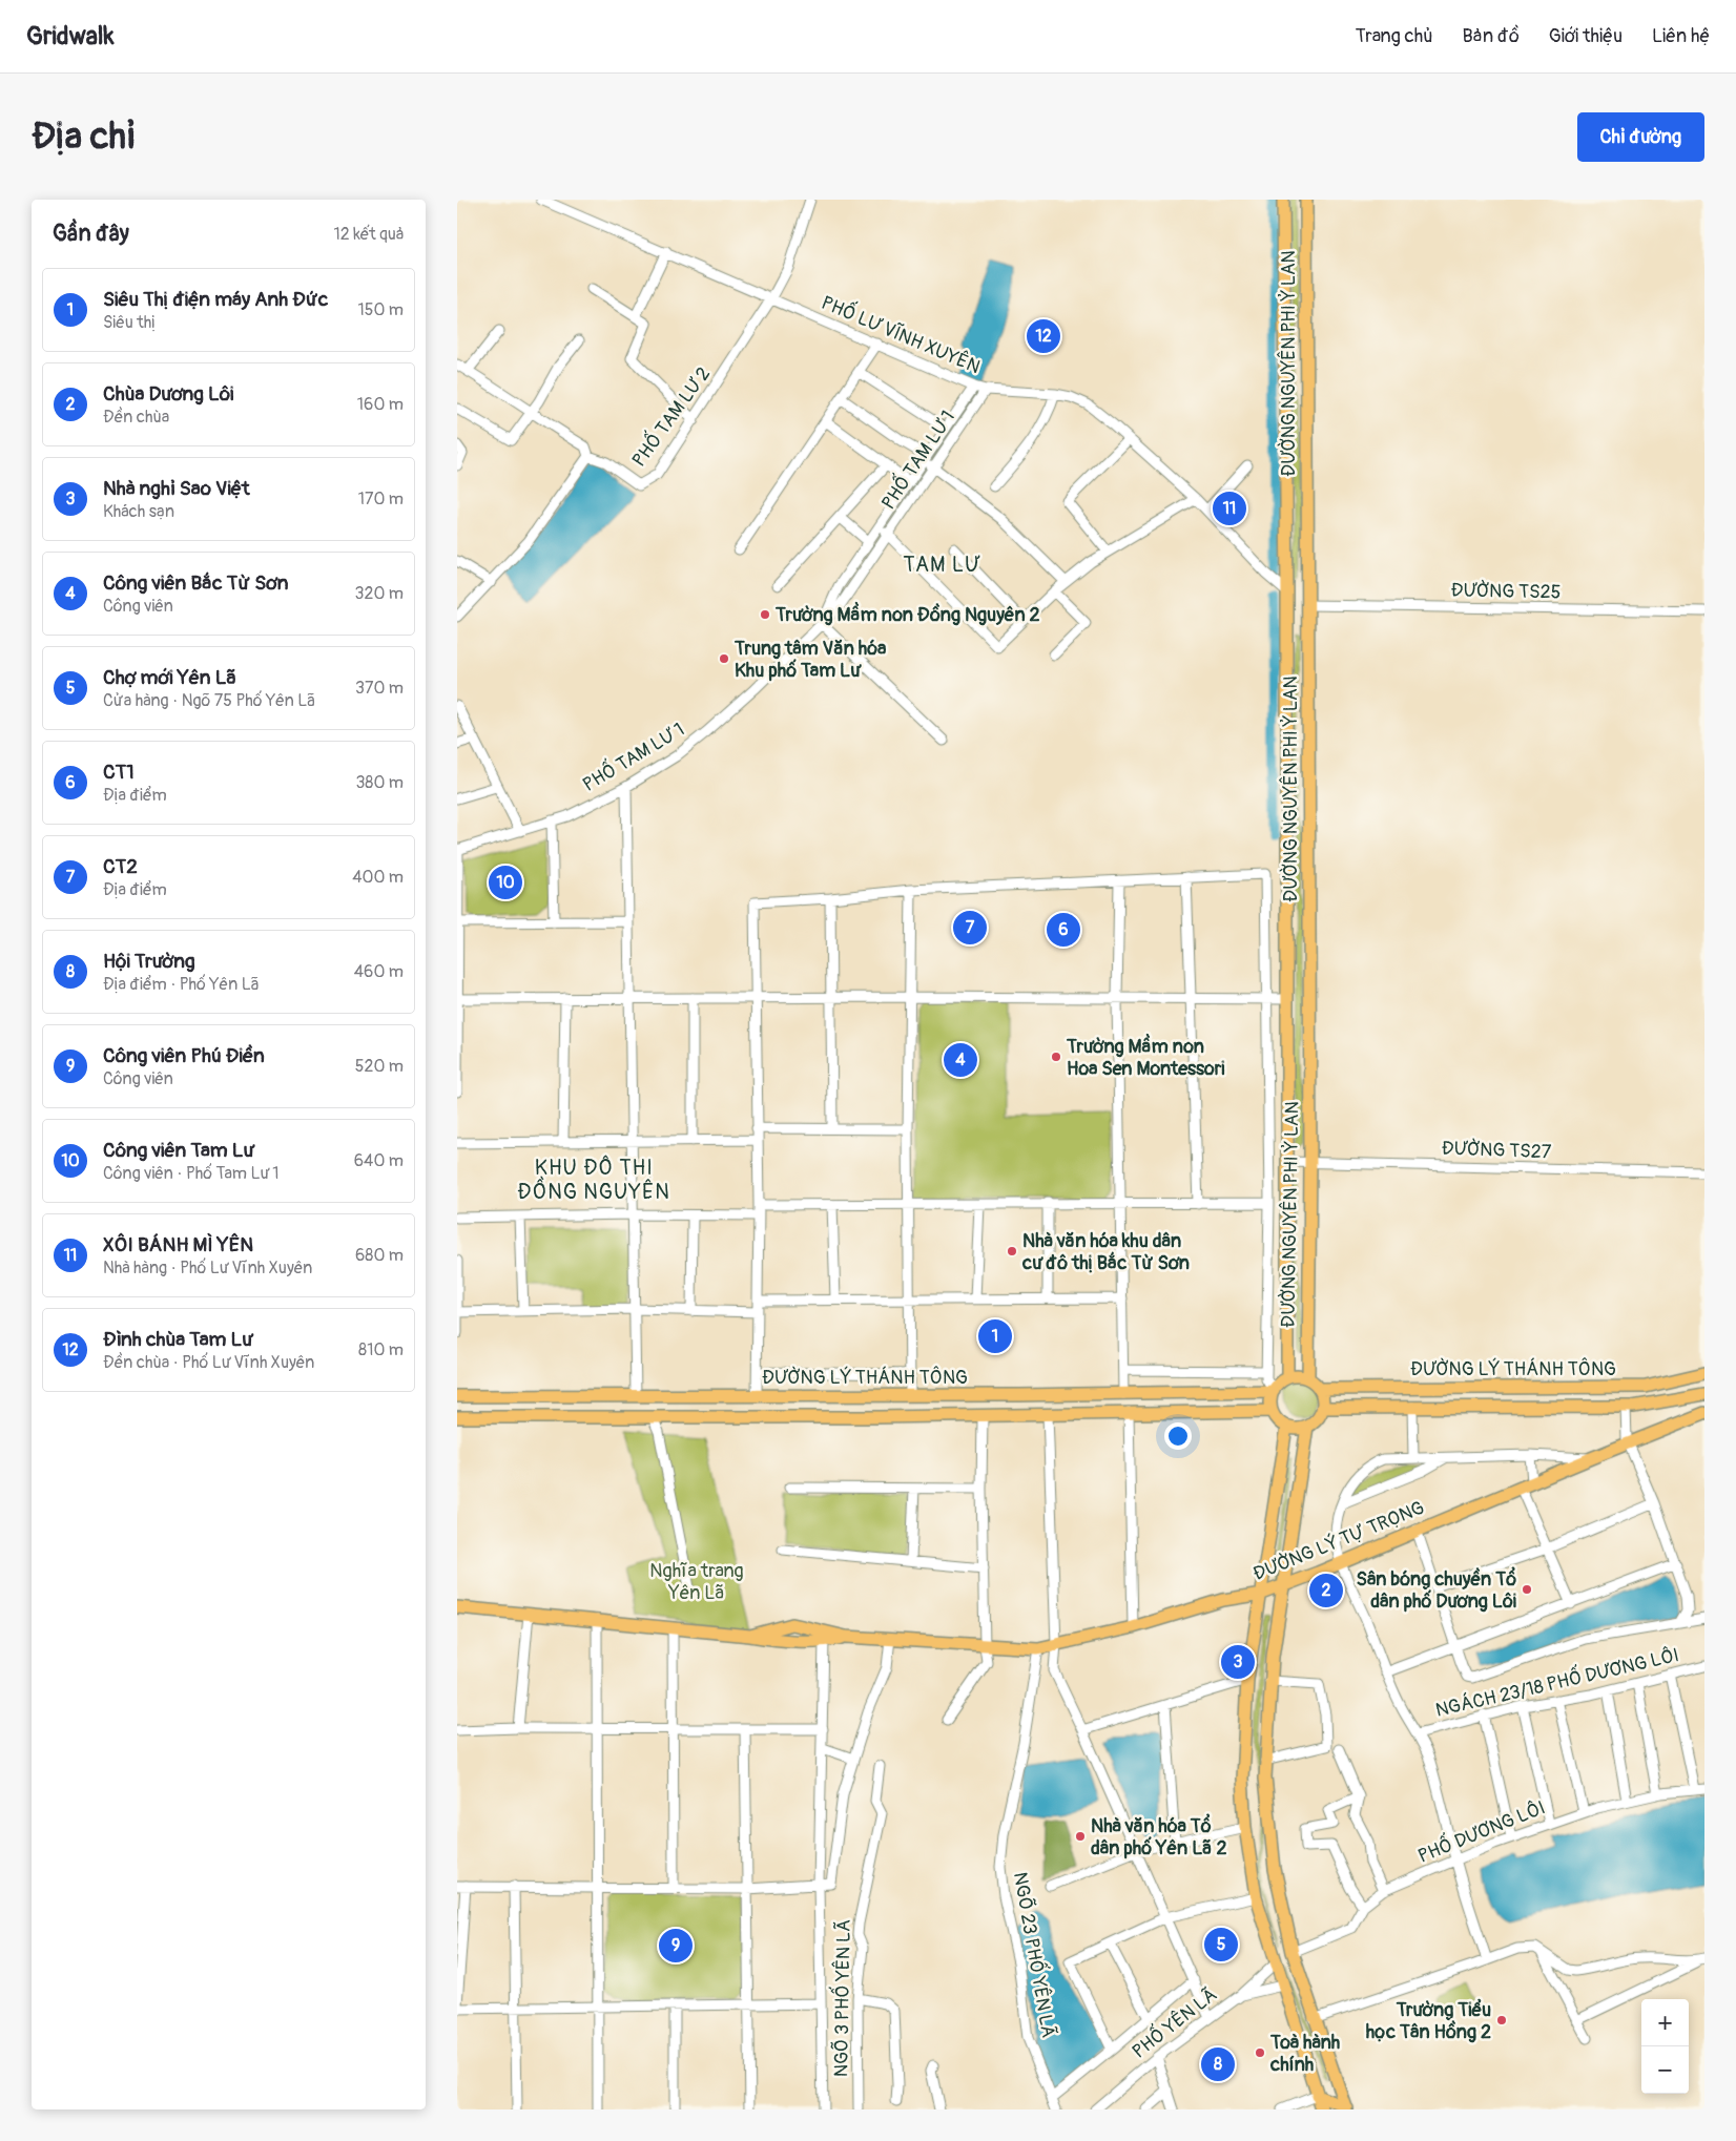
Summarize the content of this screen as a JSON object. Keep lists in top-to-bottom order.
{
  "streets": {
    "main road": ["ĐƯỜNG NGUYÊN PHI Ỷ LAN", "ĐƯỜNG LÝ THÁNH TÔNG", "ĐƯỜNG LÝ TỰ TRỌNG"],
    "street": [
      "PHỐ LƯ VĨNH XUYÊN",
      "PHỐ TAM LƯ 2",
      "PHỐ TAM LƯ 1",
      "ĐƯỜNG TS25",
      "ĐƯỜNG TS27",
      "NGÁCH 23/18 PHỐ DƯƠNG LÔI",
      "PHỐ DƯƠNG LÔI",
      "NGÕ 23 PHỐ YÊN LÃ",
      "NGÕ 3 PHỐ YÊN LÃ",
      "PHỐ YÊN LÃ"
    ]
  },
  "crossings": [
    ["PHỐ LƯ VĨNH XUYÊN", "ĐƯỜNG NGUYÊN PHI Ỷ LAN"],
    ["PHỐ LƯ VĨNH XUYÊN", "PHỐ TAM LƯ 2"],
    ["PHỐ LƯ VĨNH XUYÊN", "PHỐ TAM LƯ 1"],
    ["ĐƯỜNG NGUYÊN PHI Ỷ LAN", "ĐƯỜNG TS25"],
    ["ĐƯỜNG NGUYÊN PHI Ỷ LAN", "ĐƯỜNG TS27"],
    ["ĐƯỜNG NGUYÊN PHI Ỷ LAN", "ĐƯỜNG LÝ THÁNH TÔNG"],
    ["ĐƯỜNG LÝ TỰ TRỌNG", "NGÕ 23 PHỐ YÊN LÃ"]
  ],
  "districts": ["TAM LƯ", "KHU ĐÔ THỊ ĐỒNG NGUYÊN"],
  "parks": ["Nghĩa trang Yên Lã"],
  "places": [
    "Trường Mầm non Đồng Nguyên 2",
    "Trung tâm Văn hóa Khu phố Tam Lư",
    "Trường Mầm non Hoa Sen Montessori",
    "Nhà văn hóa khu dân cư đô thị Bắc Từ Sơn",
    "Sân bóng chuyền Tổ dân phố Dương Lôi",
    "Nhà văn hóa Tổ dân phố Yên Lã 2",
    "Trường Tiểu học Tân Hồng 2",
    "Toà hành chính"
  ],
  "page": {
    "header": "Gridwalk",
    "nav": [
      "Trang chủ",
      "Bản đồ",
      "Giới thiệu",
      "Liên hệ"
    ],
    "buttons": "Chỉ đường",
    "title": "Địa chỉ",
    "heading": ["Gần đây", "12 kết quả"],
    "list": [
      {
        "mark": "1",
        "name": "Siêu Thị điện máy Anh Đức",
        "note": "Siêu thị",
        "value": "150 m"
      },
      {
        "mark": "2",
        "name": "Chùa Dương Lôi",
        "note": "Đền chùa",
        "value": "160 m"
      },
      {
        "mark": "3",
        "name": "Nhà nghỉ Sao Việt",
        "note": "Khách sạn",
        "value": "170 m"
      },
      {
        "mark": "4",
        "name": "Công viên Bắc Từ Sơn",
        "note": "Công viên",
        "value": "320 m"
      },
      {
        "mark": "5",
        "name": "Chợ mới Yên Lã",
        "note": "Cửa hàng · Ngõ 75 Phố Yên Lã",
        "value": "370 m"
      },
      {
        "mark": "6",
        "name": "CT1",
        "note": "Địa điểm",
        "value": "380 m"
      },
      {
        "mark": "7",
        "name": "CT2",
        "note": "Địa điểm",
        "value": "400 m"
      },
      {
        "mark": "8",
        "name": "Hội Trường",
        "note": "Địa điểm · Phố Yên Lã",
        "value": "460 m"
      },
      {
        "mark": "9",
        "name": "Công viên Phú Điền",
        "note": "Công viên",
        "value": "520 m"
      },
      {
        "mark": "10",
        "name": "Công viên Tam Lư",
        "note": "Công viên · Phố Tam Lư 1",
        "value": "640 m"
      },
      {
        "mark": "11",
        "name": "XÔI BÁNH MÌ YÊN",
        "note": "Nhà hàng · Phố Lư Vĩnh Xuyên",
        "value": "680 m"
      },
      {
        "mark": "12",
        "name": "Đình chùa Tam Lư",
        "note": "Đền chùa · Phố Lư Vĩnh Xuyên",
        "value": "810 m"
      }
    ],
    "pins": [
      "12",
      "11",
      "10",
      "7",
      "6",
      "4",
      "1",
      "2",
      "3",
      "5",
      "9",
      "8"
    ],
    "map_buttons": ["+", "−"]
  }
}
